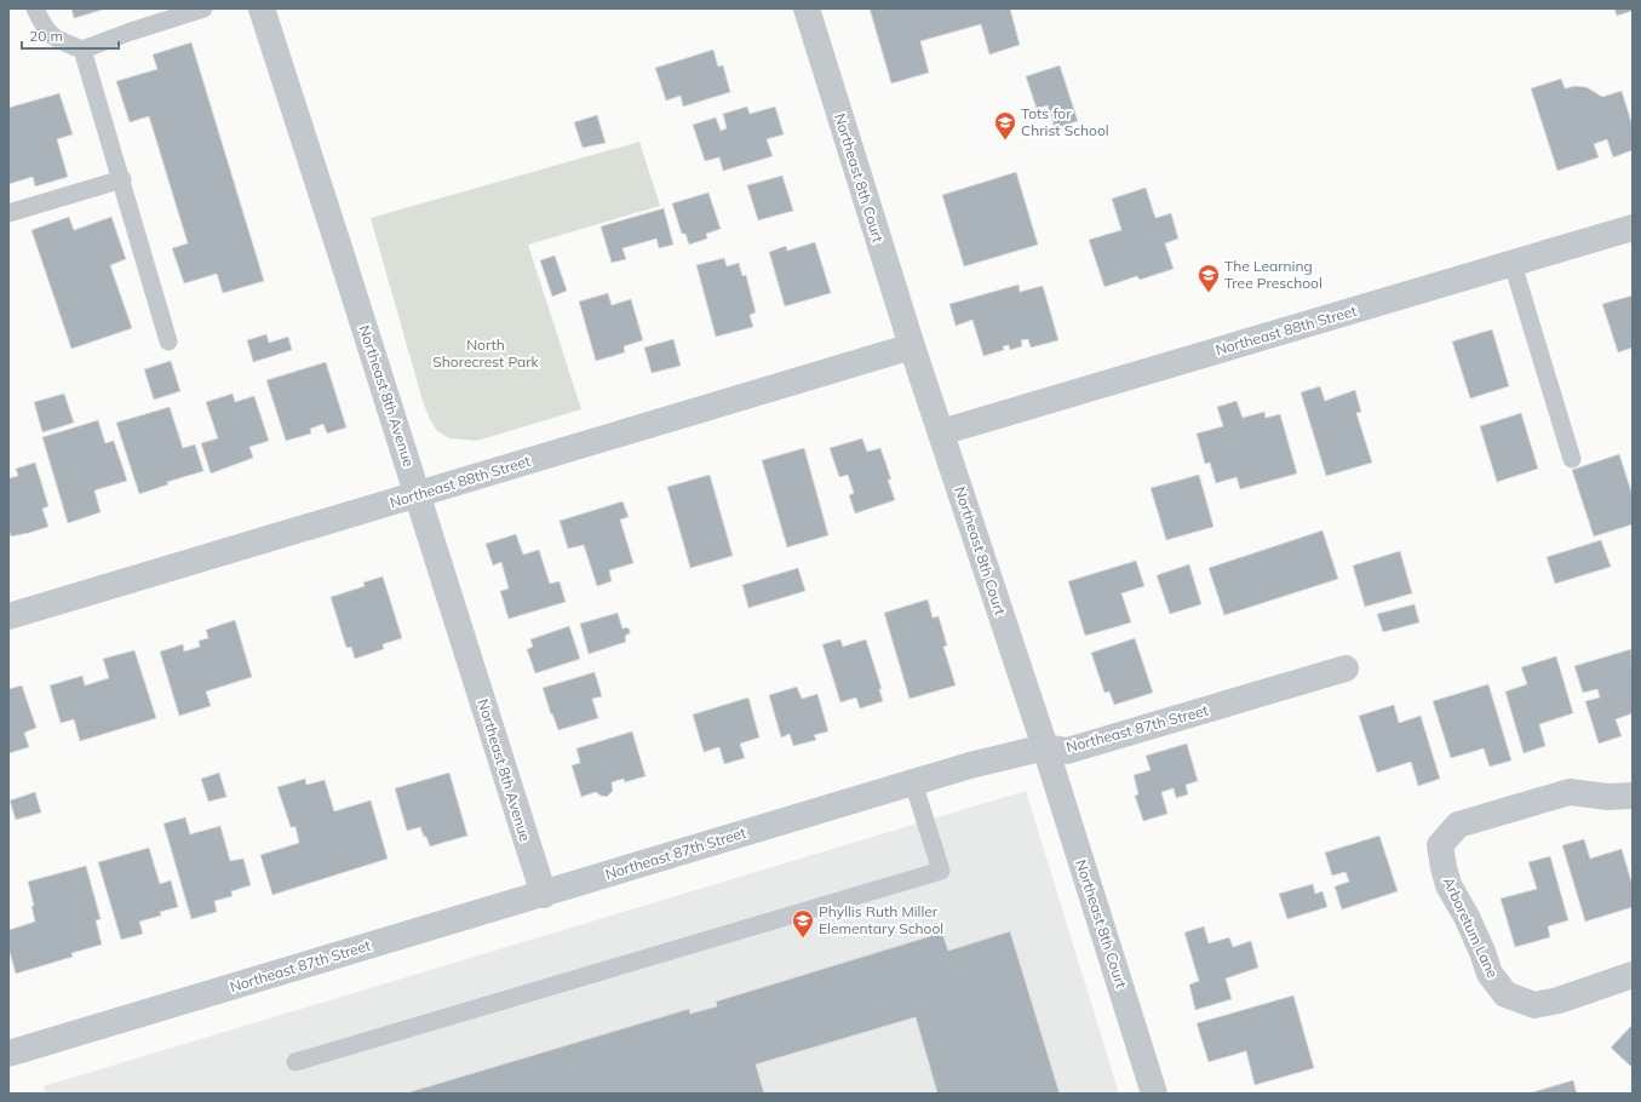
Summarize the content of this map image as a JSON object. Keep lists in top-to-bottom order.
{
  "streets": {
    "street": [
      "Northeast 8th Court",
      "Northeast 88th Street",
      "Northeast 8th Avenue",
      "Northeast 87th Street",
      "Arboretum Lane"
    ]
  },
  "crossings": [
    ["Northeast 8th Court", "Northeast 88th Street"],
    ["Northeast 8th Court", "Northeast 87th Street"],
    ["Northeast 88th Street", "Northeast 8th Avenue"],
    ["Northeast 8th Avenue", "Northeast 87th Street"]
  ],
  "parks": ["North Shorecrest Park"],
  "places": {
    "school or university": ["Tots for Christ School", "The Learning Tree Preschool", "Phyllis Ruth Miller Elementary School"]
  },
  "scale_bar": "20 m"
}
